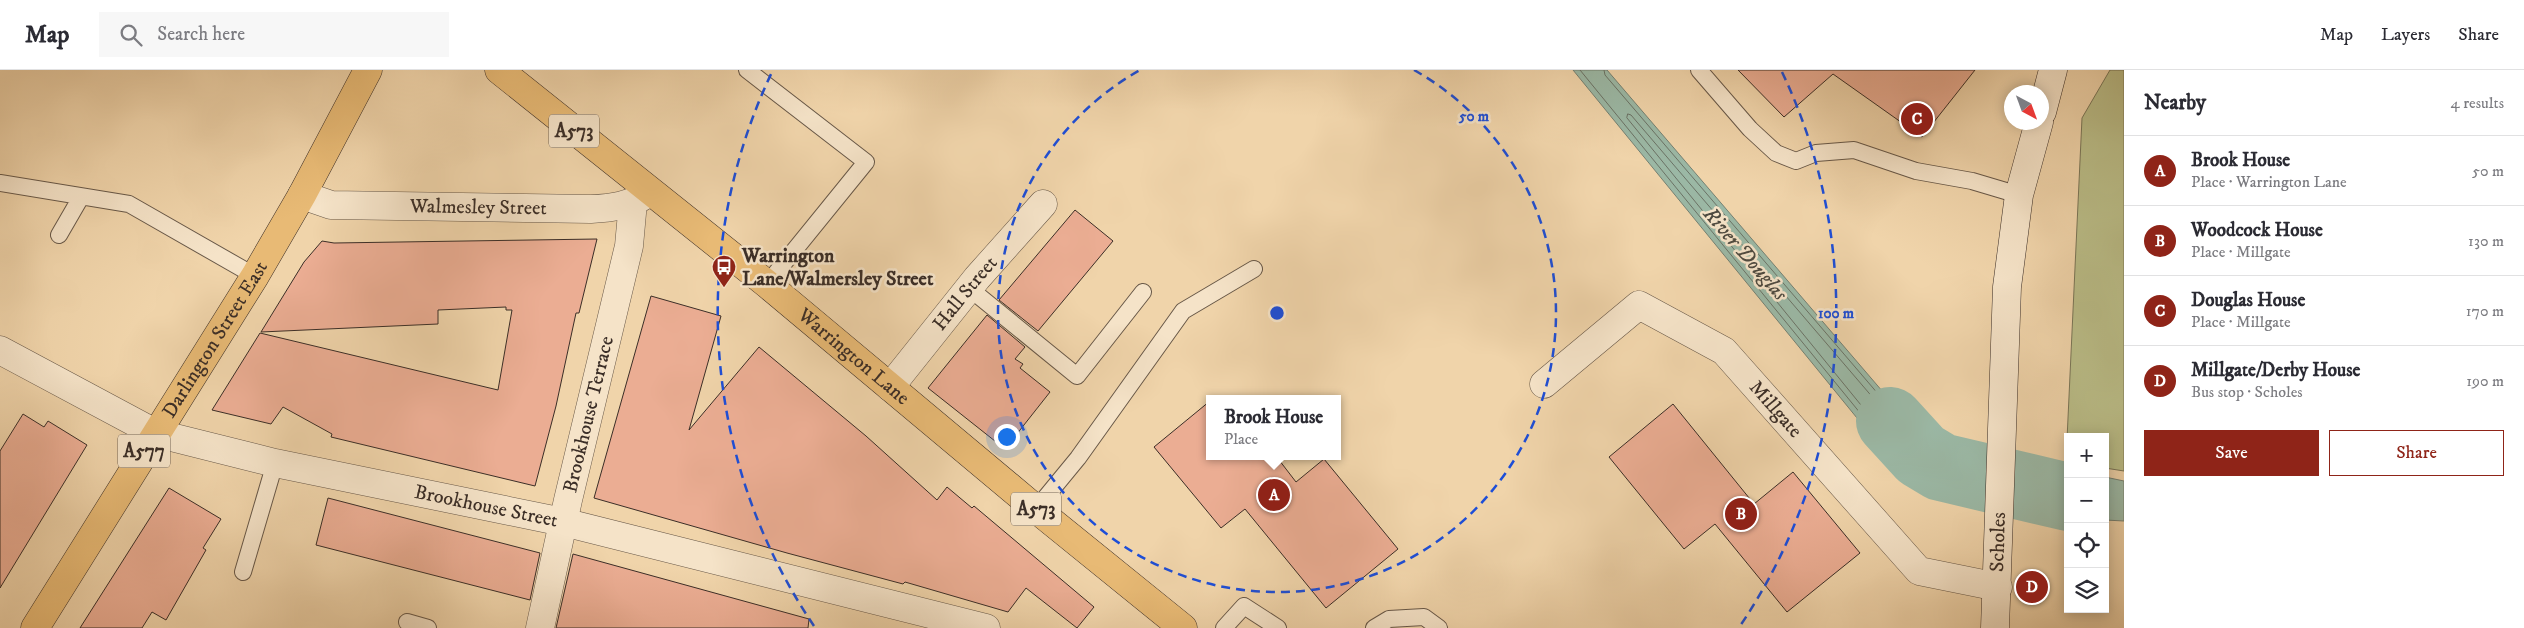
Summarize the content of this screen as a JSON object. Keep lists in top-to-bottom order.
{
  "streets": {
    "main road": [
      "A573",
      "Darlington Street East",
      "Warrington Lane",
      "A577"
    ],
    "street": [
      "Walmesley Street",
      "Hall Street",
      "Millgate",
      "Brookhouse Terrace",
      "Brookhouse Street",
      "Scholes"
    ]
  },
  "crossings": [
    ["Walmesley Street", "Darlington Street East"],
    ["Walmesley Street", "Warrington Lane"],
    ["Walmesley Street", "Brookhouse Terrace"],
    ["Hall Street", "Warrington Lane"],
    ["Darlington Street East", "Brookhouse Street"],
    ["Warrington Lane", "Brookhouse Terrace"],
    ["Millgate", "Scholes"],
    ["Brookhouse Terrace", "Brookhouse Street"]
  ],
  "water": ["River Douglas"],
  "places": {
    "bus stop": ["Warrington Lane/Walmersley Street"]
  },
  "north": "bottom right",
  "page": {
    "header": "Map",
    "search": "Search here",
    "nav": ["Map", "Layers", "Share"],
    "heading": ["Nearby", "4 results"],
    "pins": [
      "C",
      "A",
      "B",
      "D"
    ],
    "list": [
      {
        "mark": "A",
        "name": "Brook House",
        "note": "Place · Warrington Lane",
        "value": "50 m"
      },
      {
        "mark": "B",
        "name": "Woodcock House",
        "note": "Place · Millgate",
        "value": "130 m"
      },
      {
        "mark": "C",
        "name": "Douglas House",
        "note": "Place · Millgate",
        "value": "170 m"
      },
      {
        "mark": "D",
        "name": "Millgate/Derby House",
        "note": "Bus stop · Scholes",
        "value": "190 m"
      }
    ],
    "popup": ["Brook House", "Place"],
    "buttons": ["Save", "Share"],
    "map_buttons": ["+", "−"]
  },
  "rings": ["50 m", "100 m"]
}
